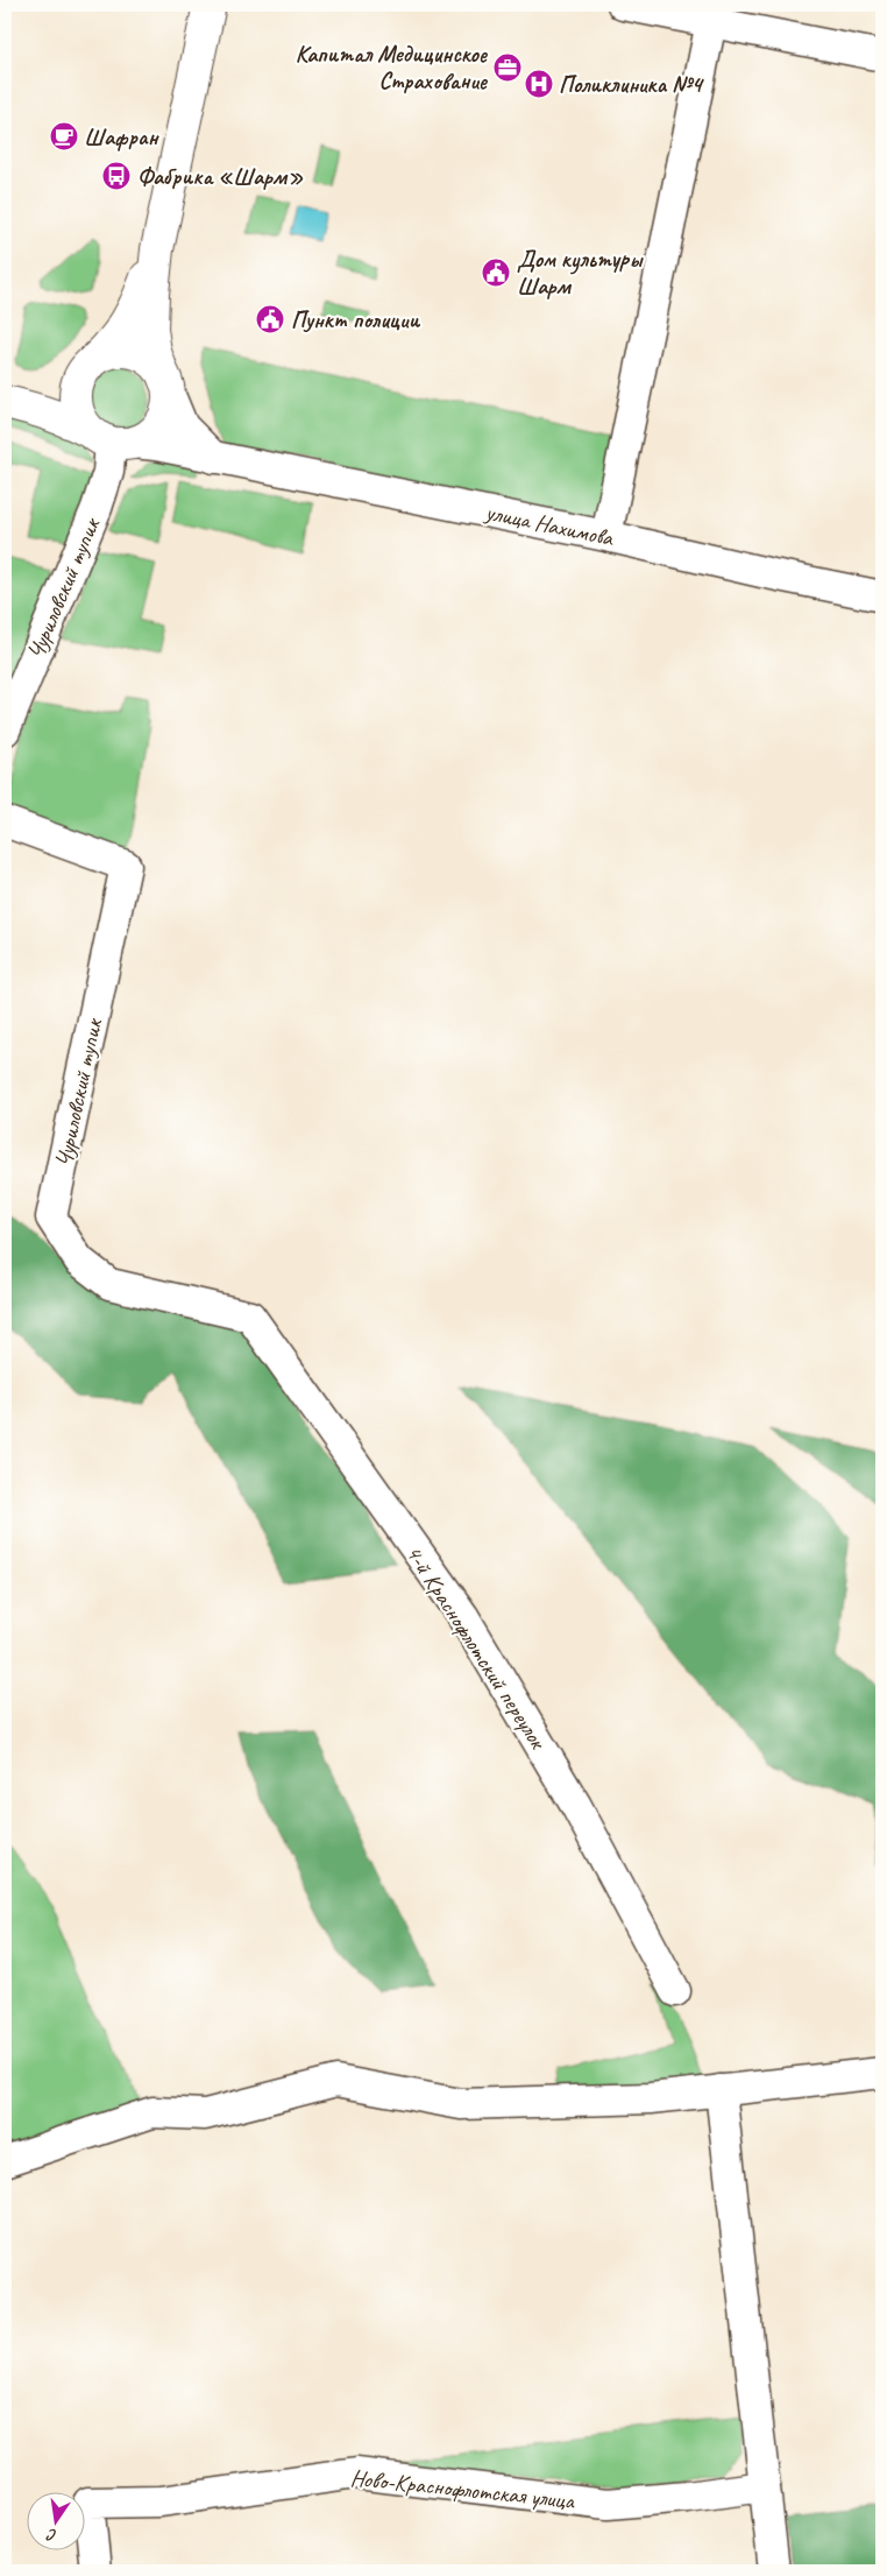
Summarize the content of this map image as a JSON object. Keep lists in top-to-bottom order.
{
  "streets": {
    "street": [
      "улица Нахимова",
      "Чуриловский тупик",
      "4-й Краснофлотский переулок",
      "Ново-Краснофлотская улица"
    ]
  },
  "crossings": [
    ["улица Нахимова", "Чуриловский тупик"],
    ["Чуриловский тупик", "4-й Краснофлотский переулок"]
  ],
  "places": {
    "office": ["Капитал Медицинское Страхование"],
    "hospital": ["Поликлиника №4"],
    "cafe": ["Шафран"],
    "bus stop": ["Фабрика «Шарм»"],
    "public building": ["Дом культуры Шарм", "Пункт полиции"]
  },
  "north": "bottom"
}
